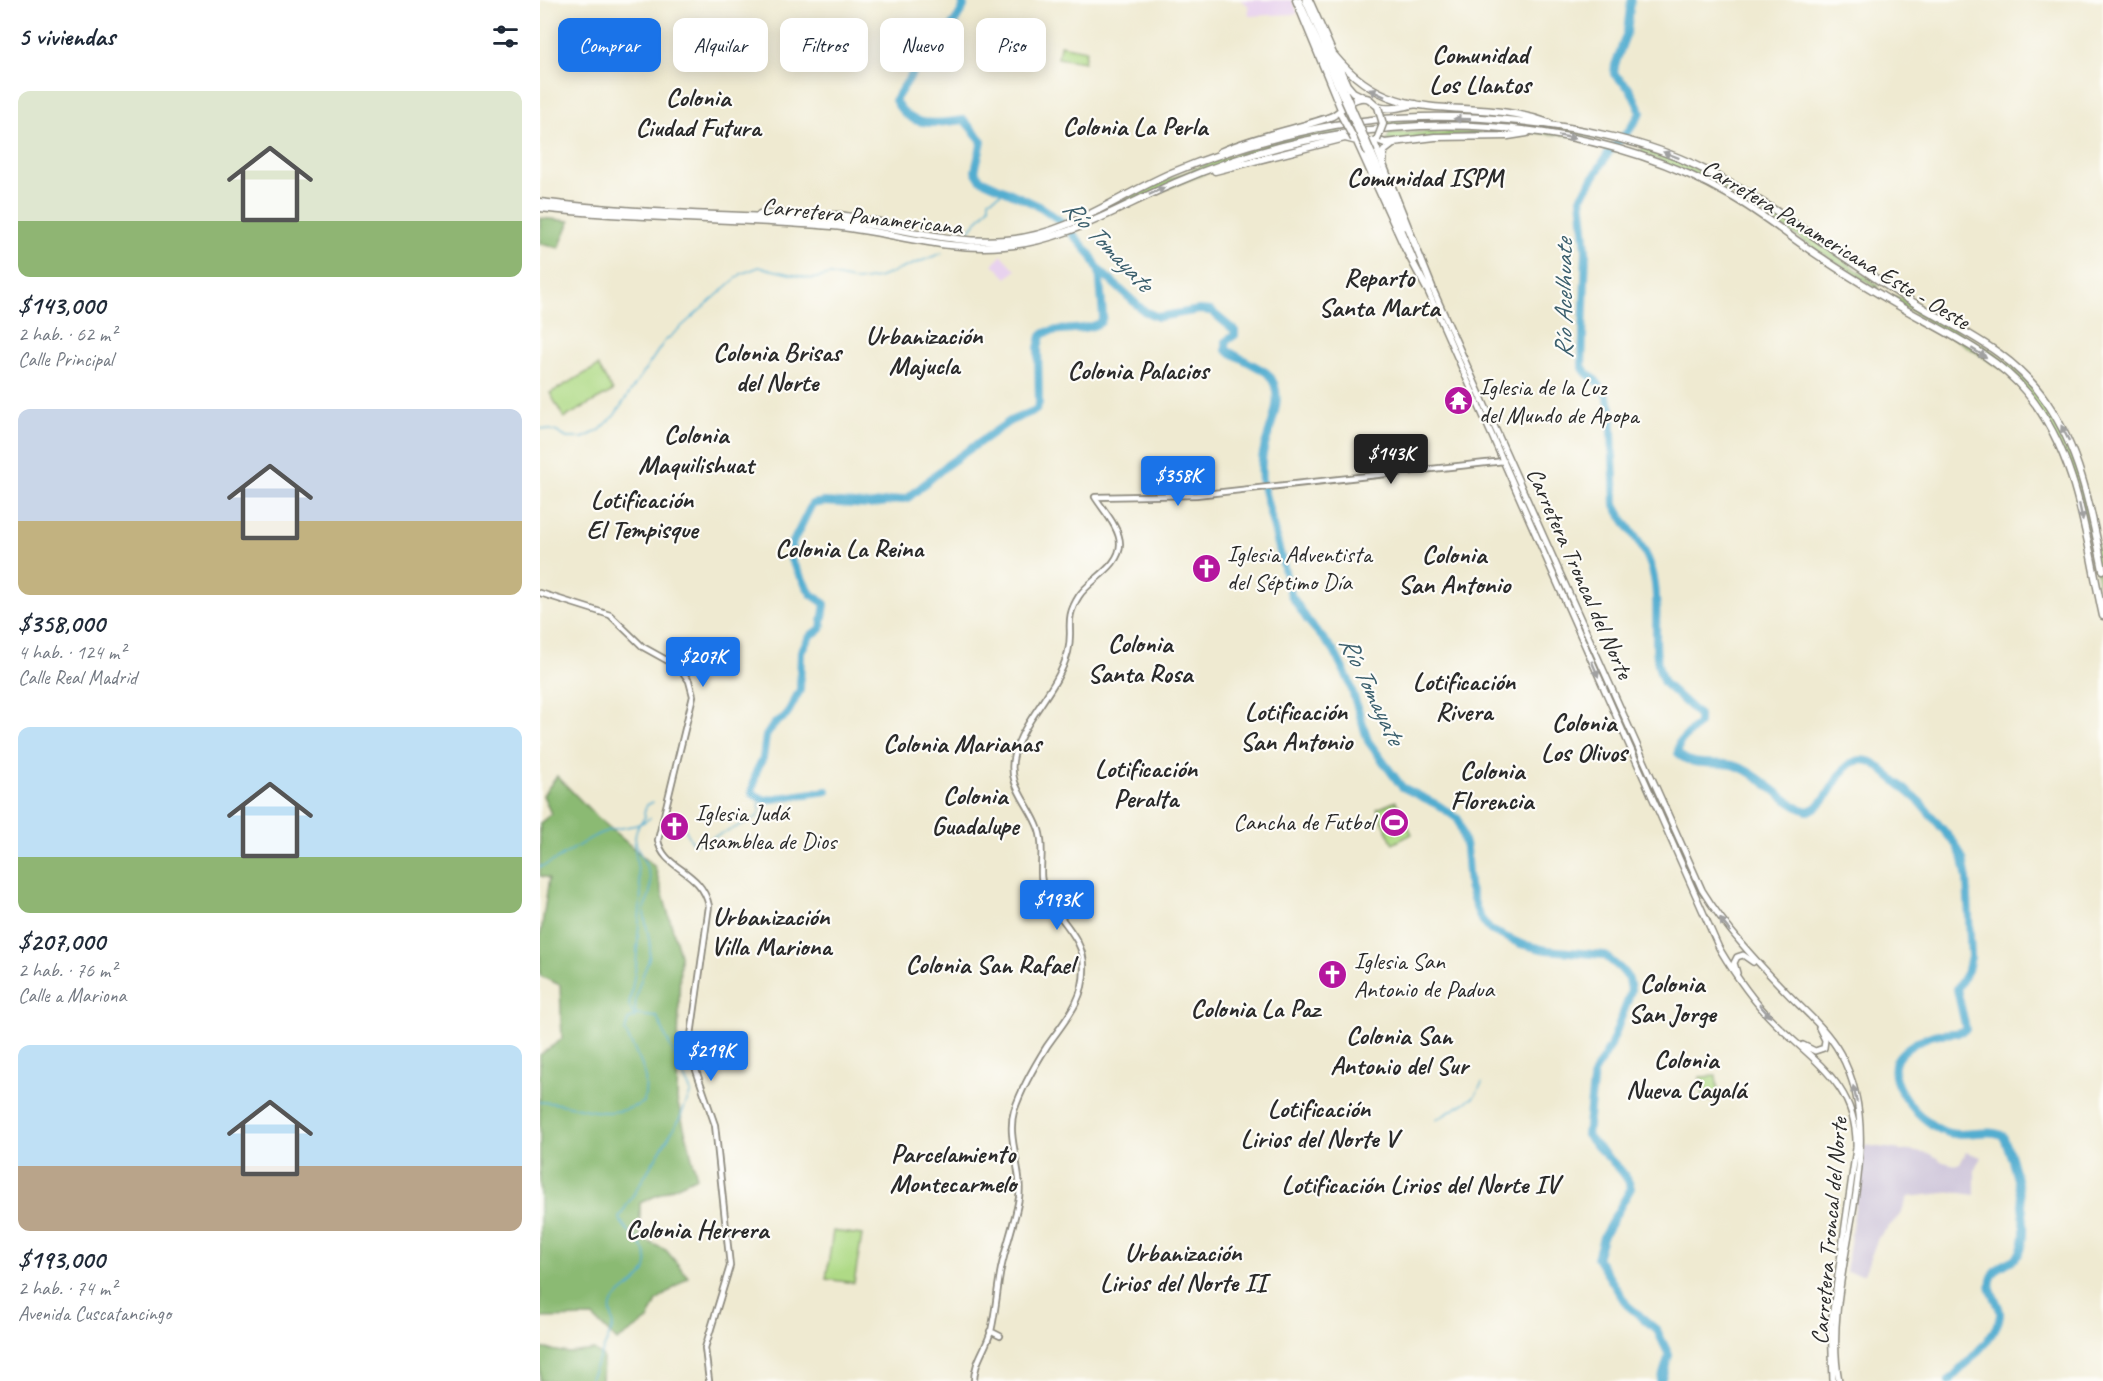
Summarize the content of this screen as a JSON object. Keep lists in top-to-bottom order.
{
  "streets": {
    "highway": ["Carretera Panamericana", "Carretera Panamericana Este - Oeste"],
    "main road": ["Carretera Troncal del Norte"]
  },
  "crossings": [
    ["Carretera Panamericana", "Carretera Panamericana Este - Oeste"]
  ],
  "districts": [
    "Comunidad Los Llantos",
    "Colonia Ciudad Futura",
    "Colonia La Perla",
    "Comunidad ISPM",
    "Reparto Santa Marta",
    "Urbanización Majucla",
    "Colonia Brisas del Norte",
    "Colonia Palacios",
    "Colonia Maquilishuat",
    "Lotificación El Tempisque",
    "Colonia La Reina",
    "Colonia San Antonio",
    "Colonia Santa Rosa",
    "Lotificación Rivera",
    "Lotificación San Antonio",
    "Colonia Los Olivos",
    "Colonia Marianas",
    "Lotificación Peralta",
    "Colonia Florencia",
    "Colonia Guadalupe",
    "Urbanización Villa Mariona",
    "Colonia San Rafael",
    "Colonia San Jorge",
    "Colonia La Paz",
    "Colonia San Antonio del Sur",
    "Colonia Nueva Cayalá",
    "Lotificación Lirios del Norte V",
    "Parcelamiento Montecarmelo",
    "Lotificación Lirios del Norte IV",
    "Colonia Herrera",
    "Urbanización Lirios del Norte II"
  ],
  "water": ["Río Tomayate", "Río Acelhuate"],
  "places": {
    "temple": ["Iglesia de la Luz del Mundo de Apopa"],
    "church": ["Iglesia Adventista del Séptimo Día", "Iglesia Judá Asamblea de Dios", "Iglesia San Antonio de Padua"],
    "sports": ["Cancha de Futbol"]
  },
  "page": {
    "heading": "5 viviendas",
    "chip": [
      "Comprar",
      "Alquilar",
      "Filtros",
      "Nuevo",
      "Piso"
    ],
    "list": [
      {
        "name": "$143,000",
        "note": "2 hab. · 62 m² · Calle Principal"
      },
      {
        "name": "$358,000",
        "note": "4 hab. · 124 m² · Calle Real Madrid"
      },
      {
        "name": "$207,000",
        "note": "2 hab. · 76 m² · Calle a Mariona"
      },
      {
        "name": "$193,000",
        "note": "2 hab. · 74 m² · Avenida Cuscatancingo"
      }
    ],
    "price": [
      "$143K",
      "$358K",
      "$207K",
      "$193K",
      "$219K"
    ]
  }
}
